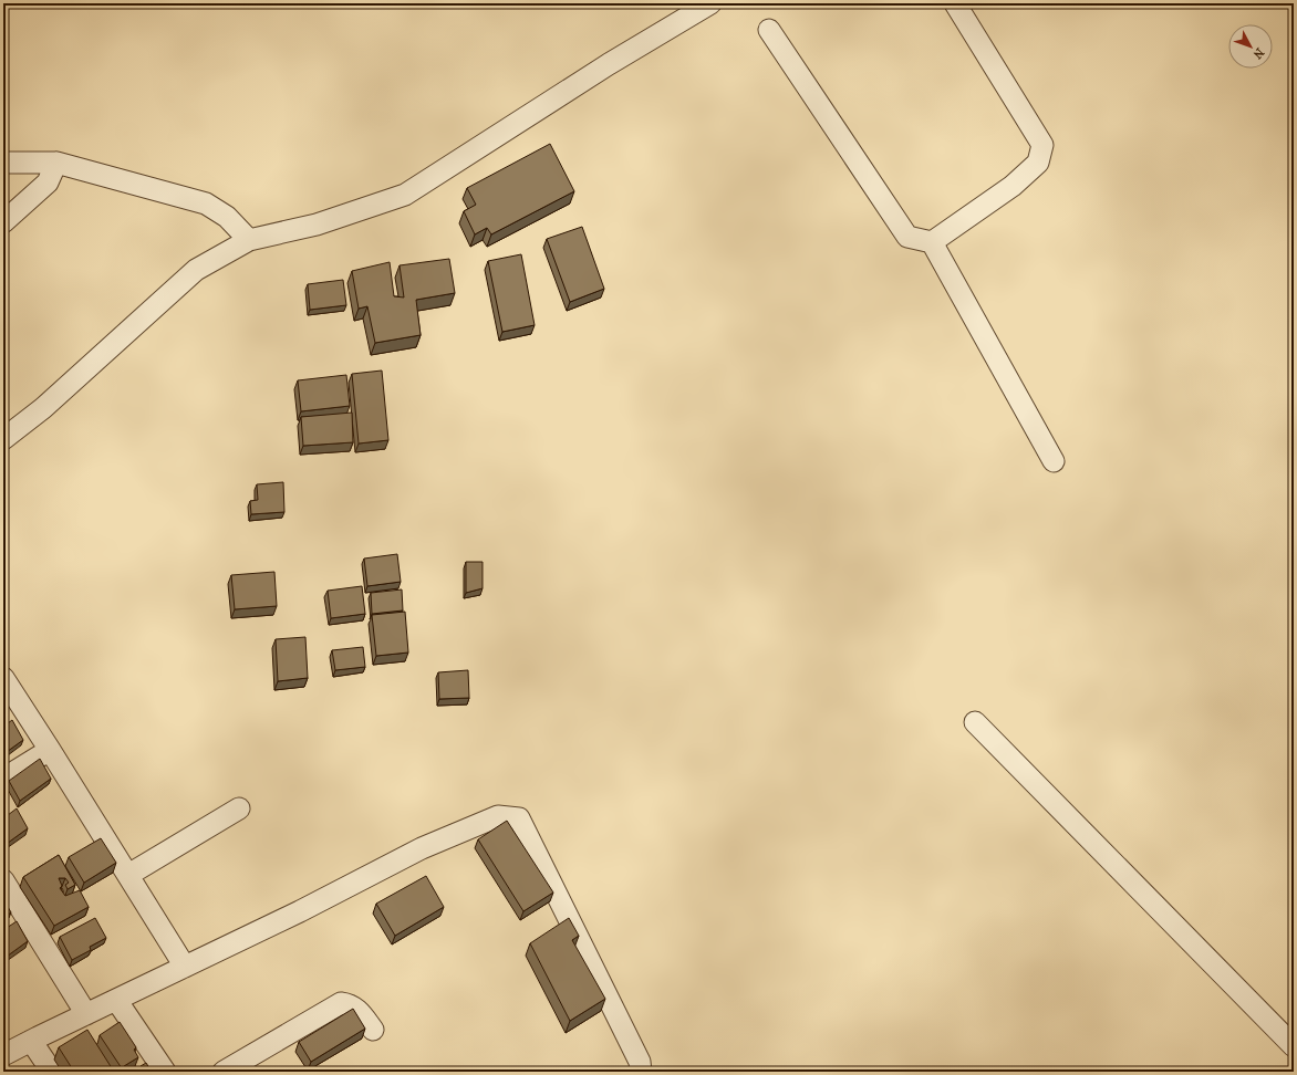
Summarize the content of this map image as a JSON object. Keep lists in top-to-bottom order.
{
  "north": "bottom right"
}
